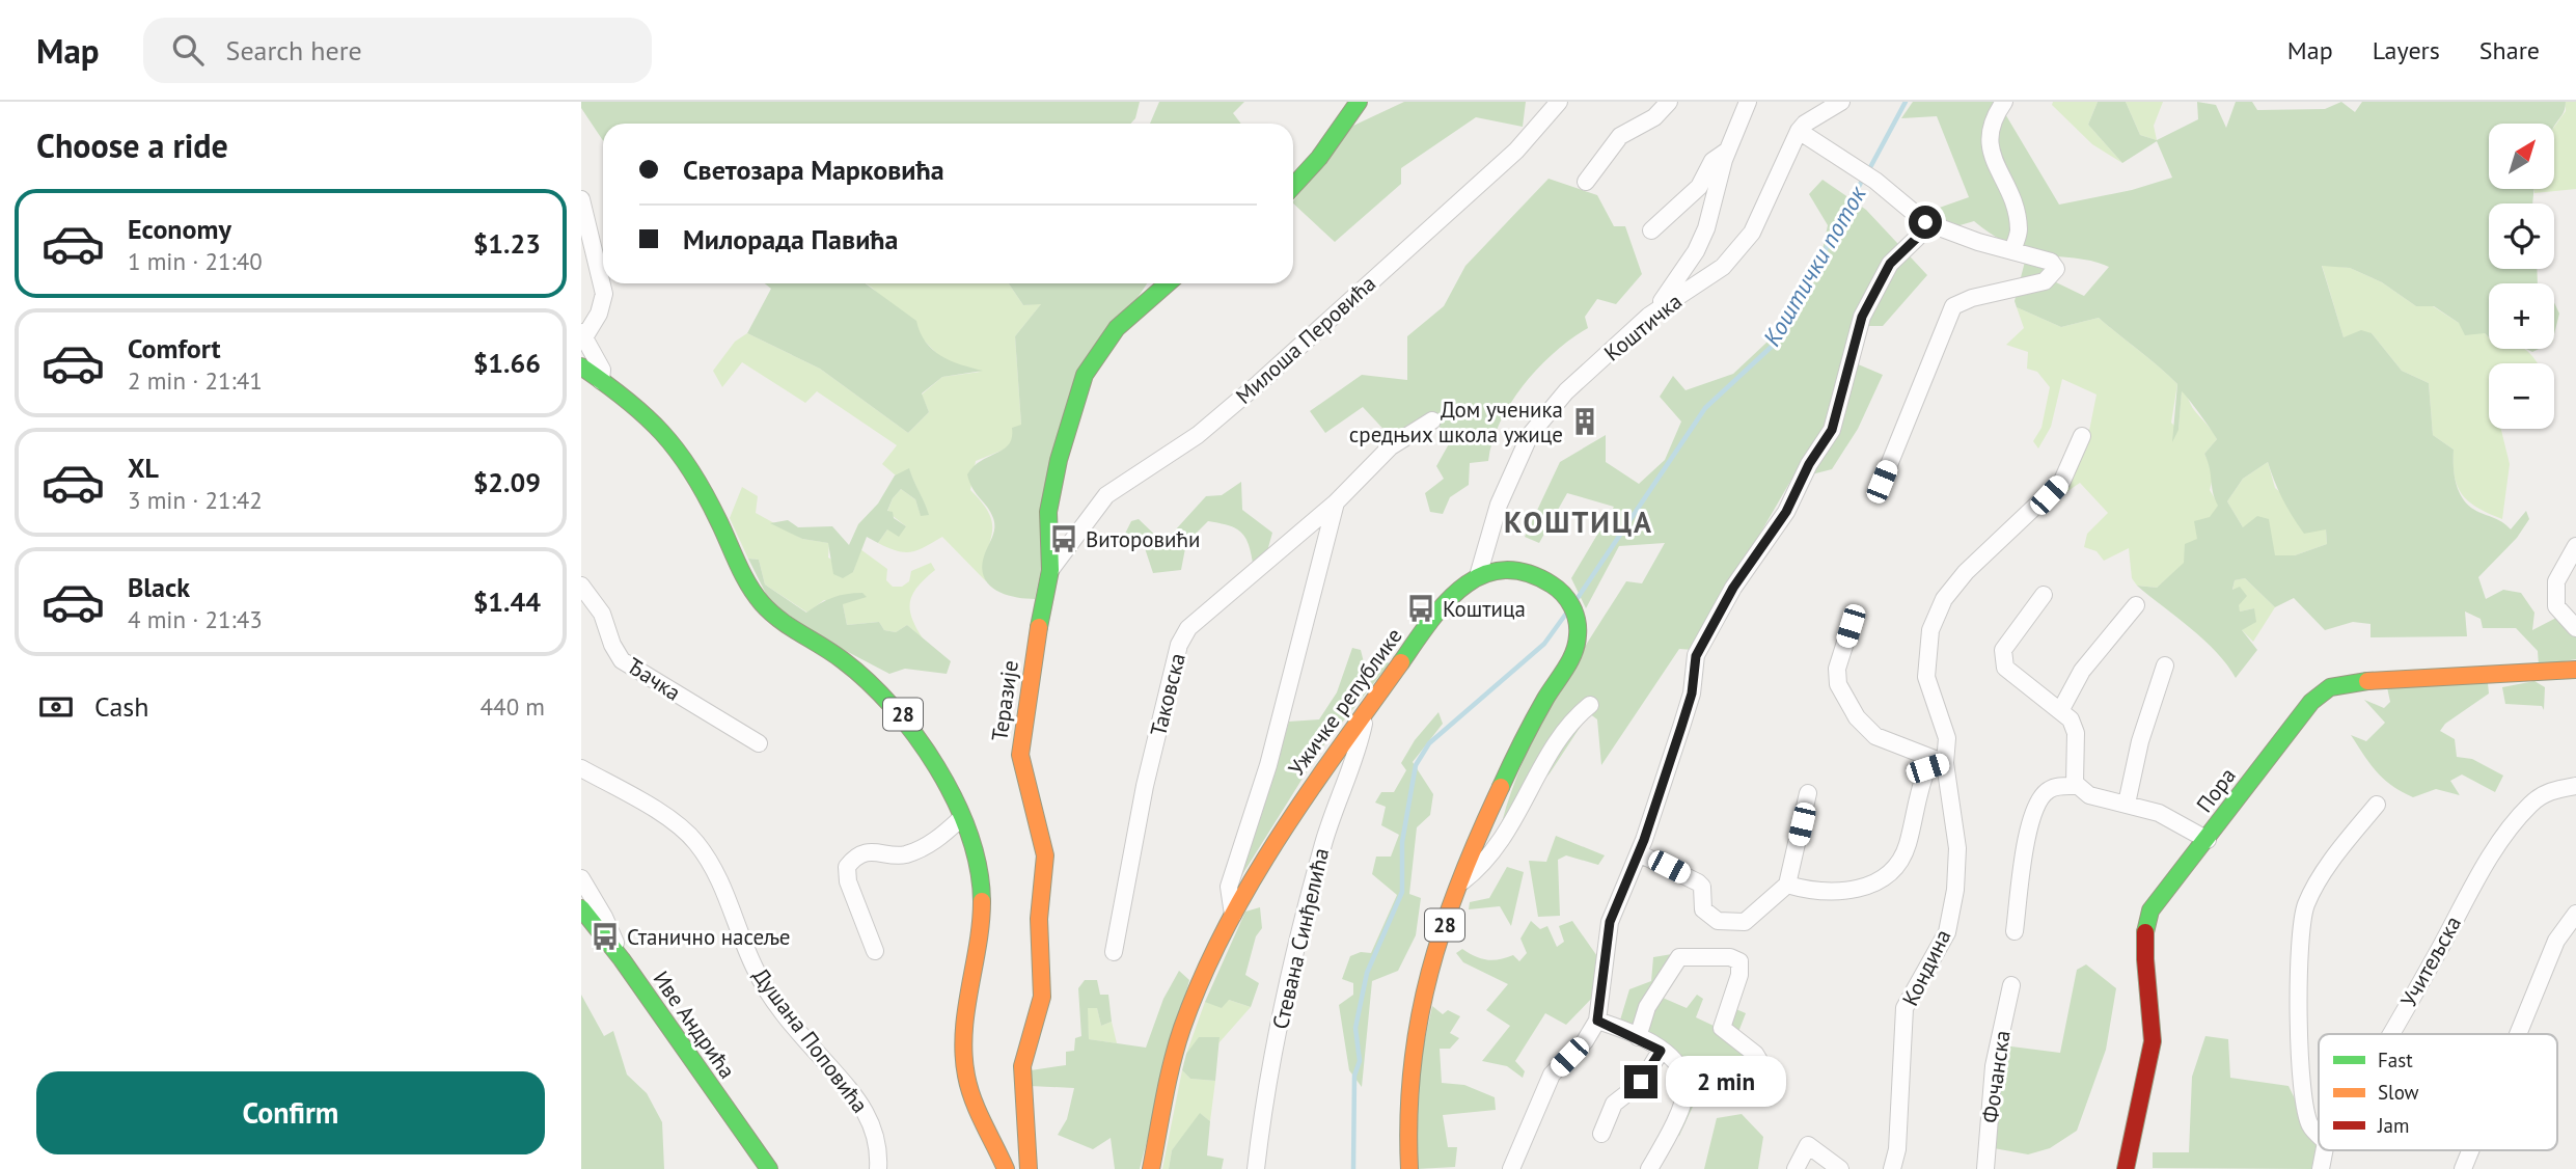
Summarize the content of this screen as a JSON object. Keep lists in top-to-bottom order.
{
  "streets": {
    "main road": [
      "Теразије",
      "Ужичке републике",
      "28",
      "Пора",
      "Иве Андрића"
    ],
    "street": [
      "Коштичка",
      "Милоша Перовића",
      "Ђачка",
      "Таковска",
      "Стевана Синђелића",
      "Учитељска",
      "Кондина",
      "Душана Поповића",
      "Фочанска"
    ]
  },
  "crossings": [
    ["Коштичка", "Ужичке републике"],
    ["Коштичка", "28"],
    ["Милоша Перовића", "Теразије"],
    ["Ужичке републике", "28"],
    ["Ужичке републике", "Стевана Синђелића"]
  ],
  "districts": ["КОШТИЦА"],
  "water": ["Коштички поток"],
  "places": {
    "building": ["Дом ученика средњих школа ужице"],
    "bus stop": ["Виторовићи", "Коштица", "Станично насеље"]
  },
  "legend": ["Fast", "Slow", "Jam"],
  "north": "top right",
  "page": {
    "header": "Map",
    "search": "Search here",
    "nav": ["Map", "Layers", "Share"],
    "heading": "Choose a ride",
    "map_buttons": ["+", "−"],
    "banner": ["Светозара Марковића", "Милорада Павића"],
    "list": [
      {
        "name": "Economy",
        "note": "1 min · 21:40",
        "value": "$1.23"
      },
      {
        "name": "Comfort",
        "note": "2 min · 21:41",
        "value": "$1.66"
      },
      {
        "name": "XL",
        "note": "3 min · 21:42",
        "value": "$2.09"
      },
      {
        "name": "Black",
        "note": "4 min · 21:43",
        "value": "$1.44"
      }
    ],
    "pay": ["Cash", "440 m"],
    "bubble": "2 min",
    "buttons": "Confirm"
  }
}
